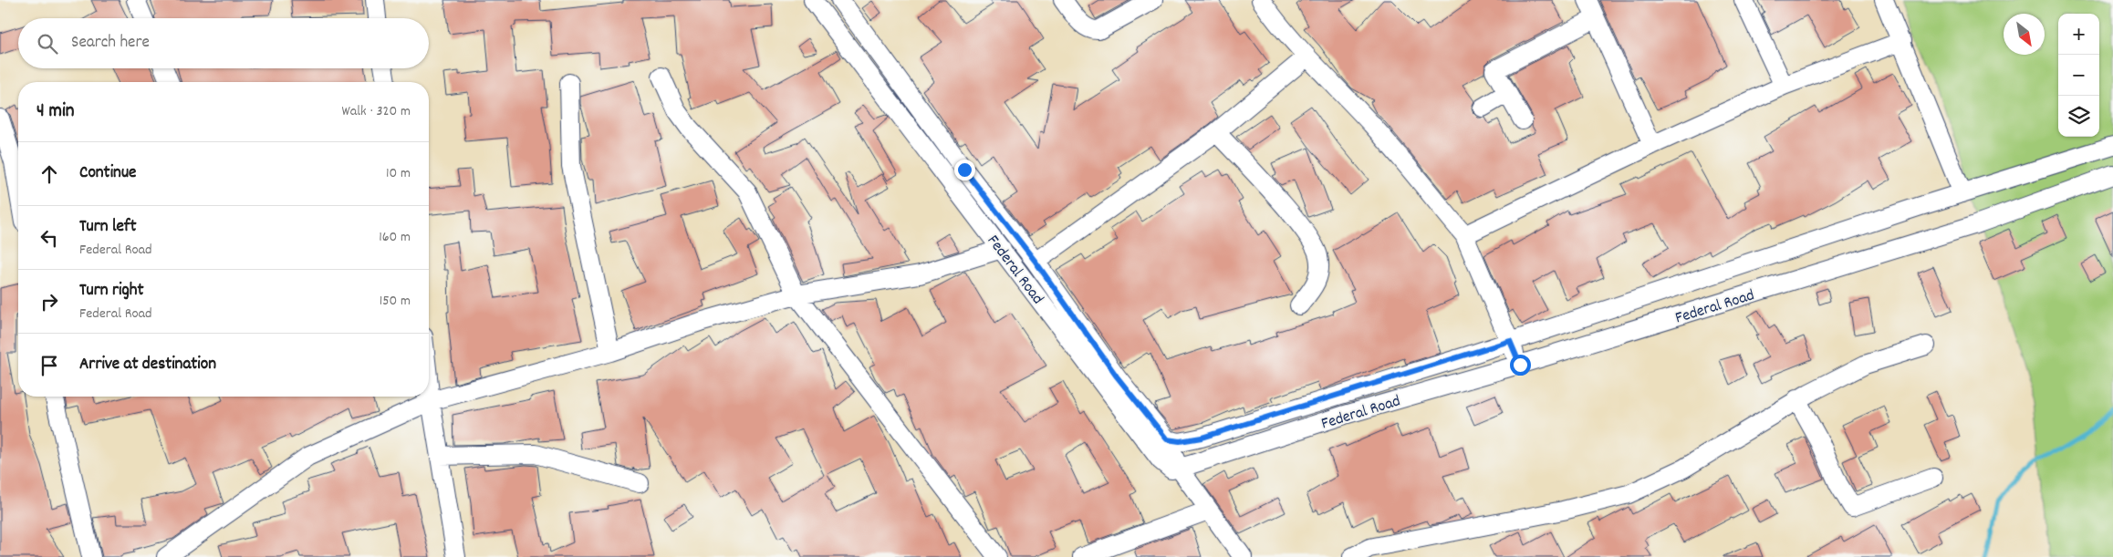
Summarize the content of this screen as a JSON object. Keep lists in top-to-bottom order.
{
  "streets": {
    "street": ["Federal Road"]
  },
  "north": "bottom right",
  "page": {
    "map_buttons": ["+", "−"],
    "search": "Search here",
    "heading": ["4 min", "Walk · 320 m"],
    "list": [
      ["Continue", "10 m"],
      ["Turn left", "Federal Road", "160 m"],
      ["Turn right", "Federal Road", "150 m"],
      "Arrive at destination"
    ]
  }
}
